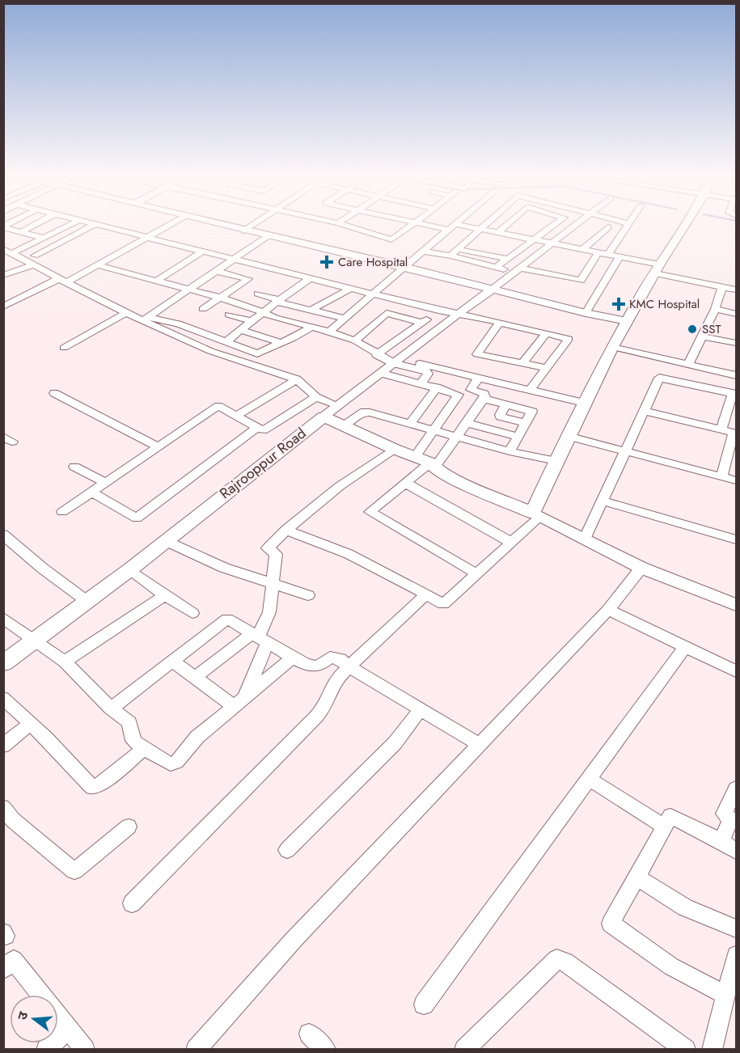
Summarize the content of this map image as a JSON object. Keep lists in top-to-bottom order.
{
  "streets": {
    "main road": ["Rajrooppur Road"]
  },
  "places": {
    "health": ["Care Hospital", "KMC Hospital"],
    "other": ["SST"]
  },
  "north": "left"
}
